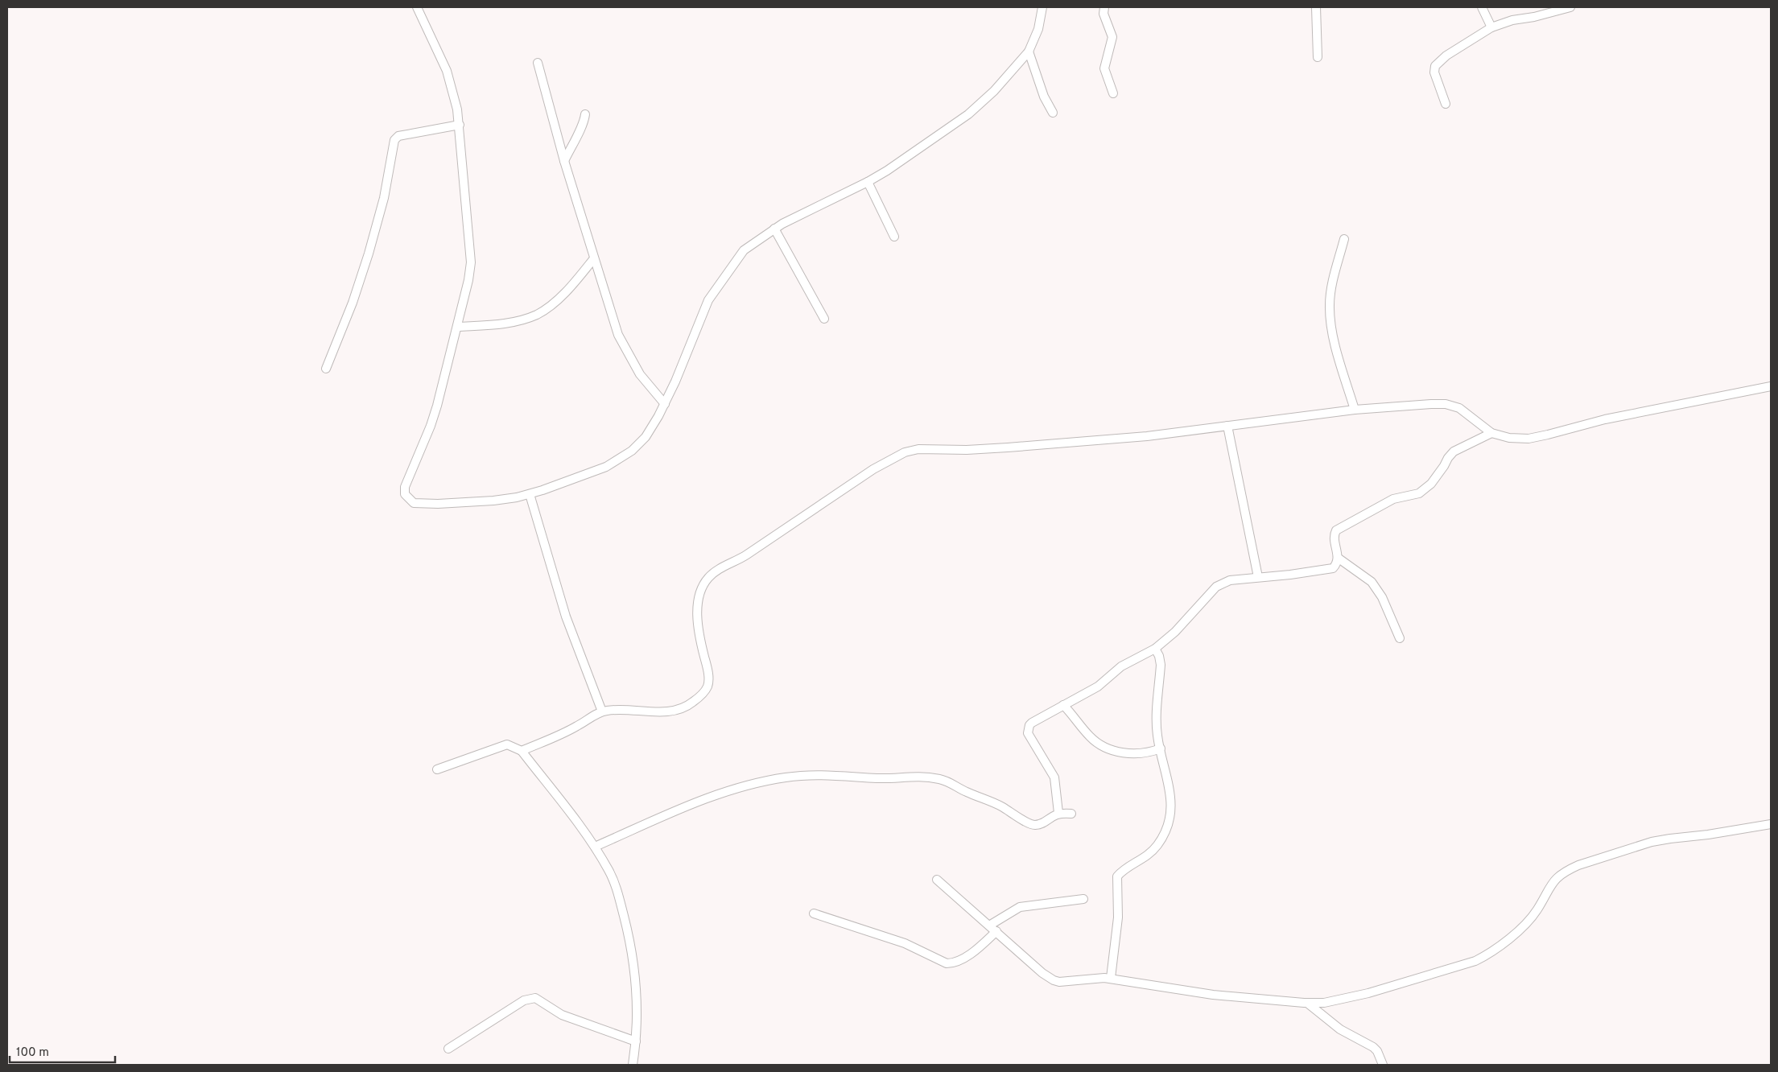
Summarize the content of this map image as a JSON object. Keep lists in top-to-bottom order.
{
  "scale_bar": "100 m"
}
